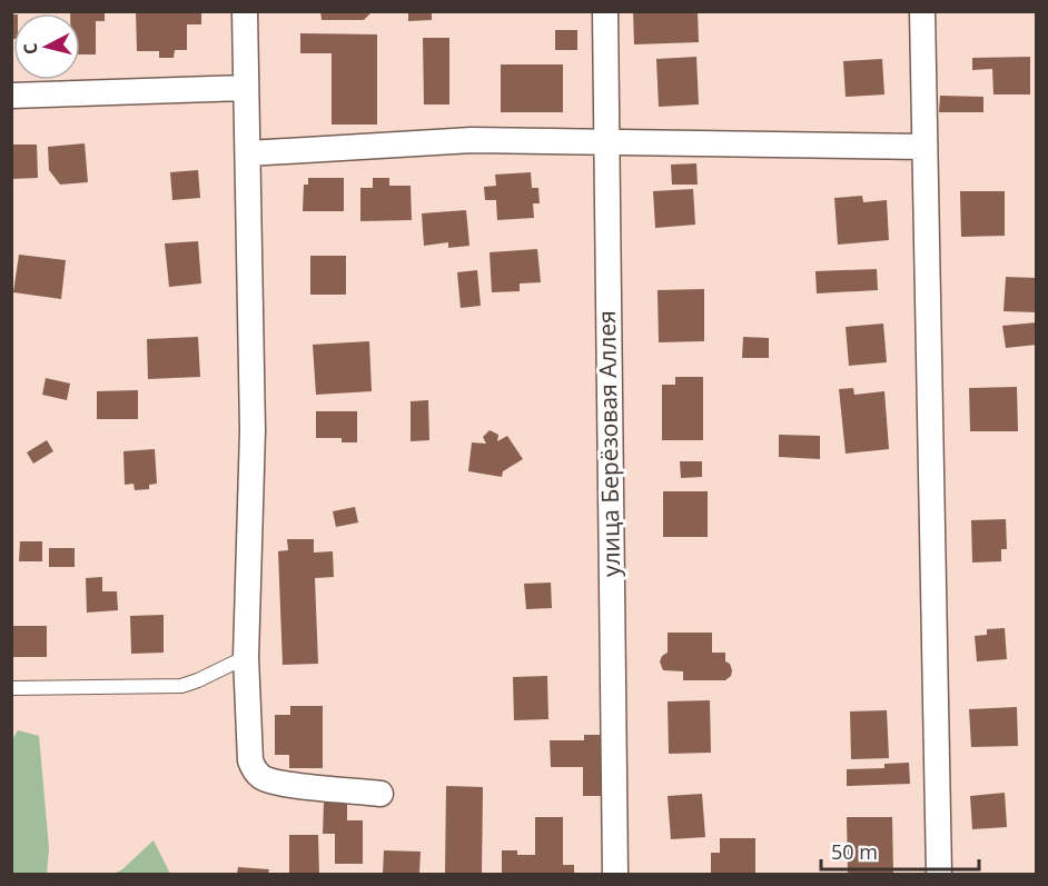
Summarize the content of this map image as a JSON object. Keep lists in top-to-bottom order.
{
  "streets": {
    "street": ["улица Берёзовая Аллея"]
  },
  "scale_bar": "50 m",
  "north": "left"
}
